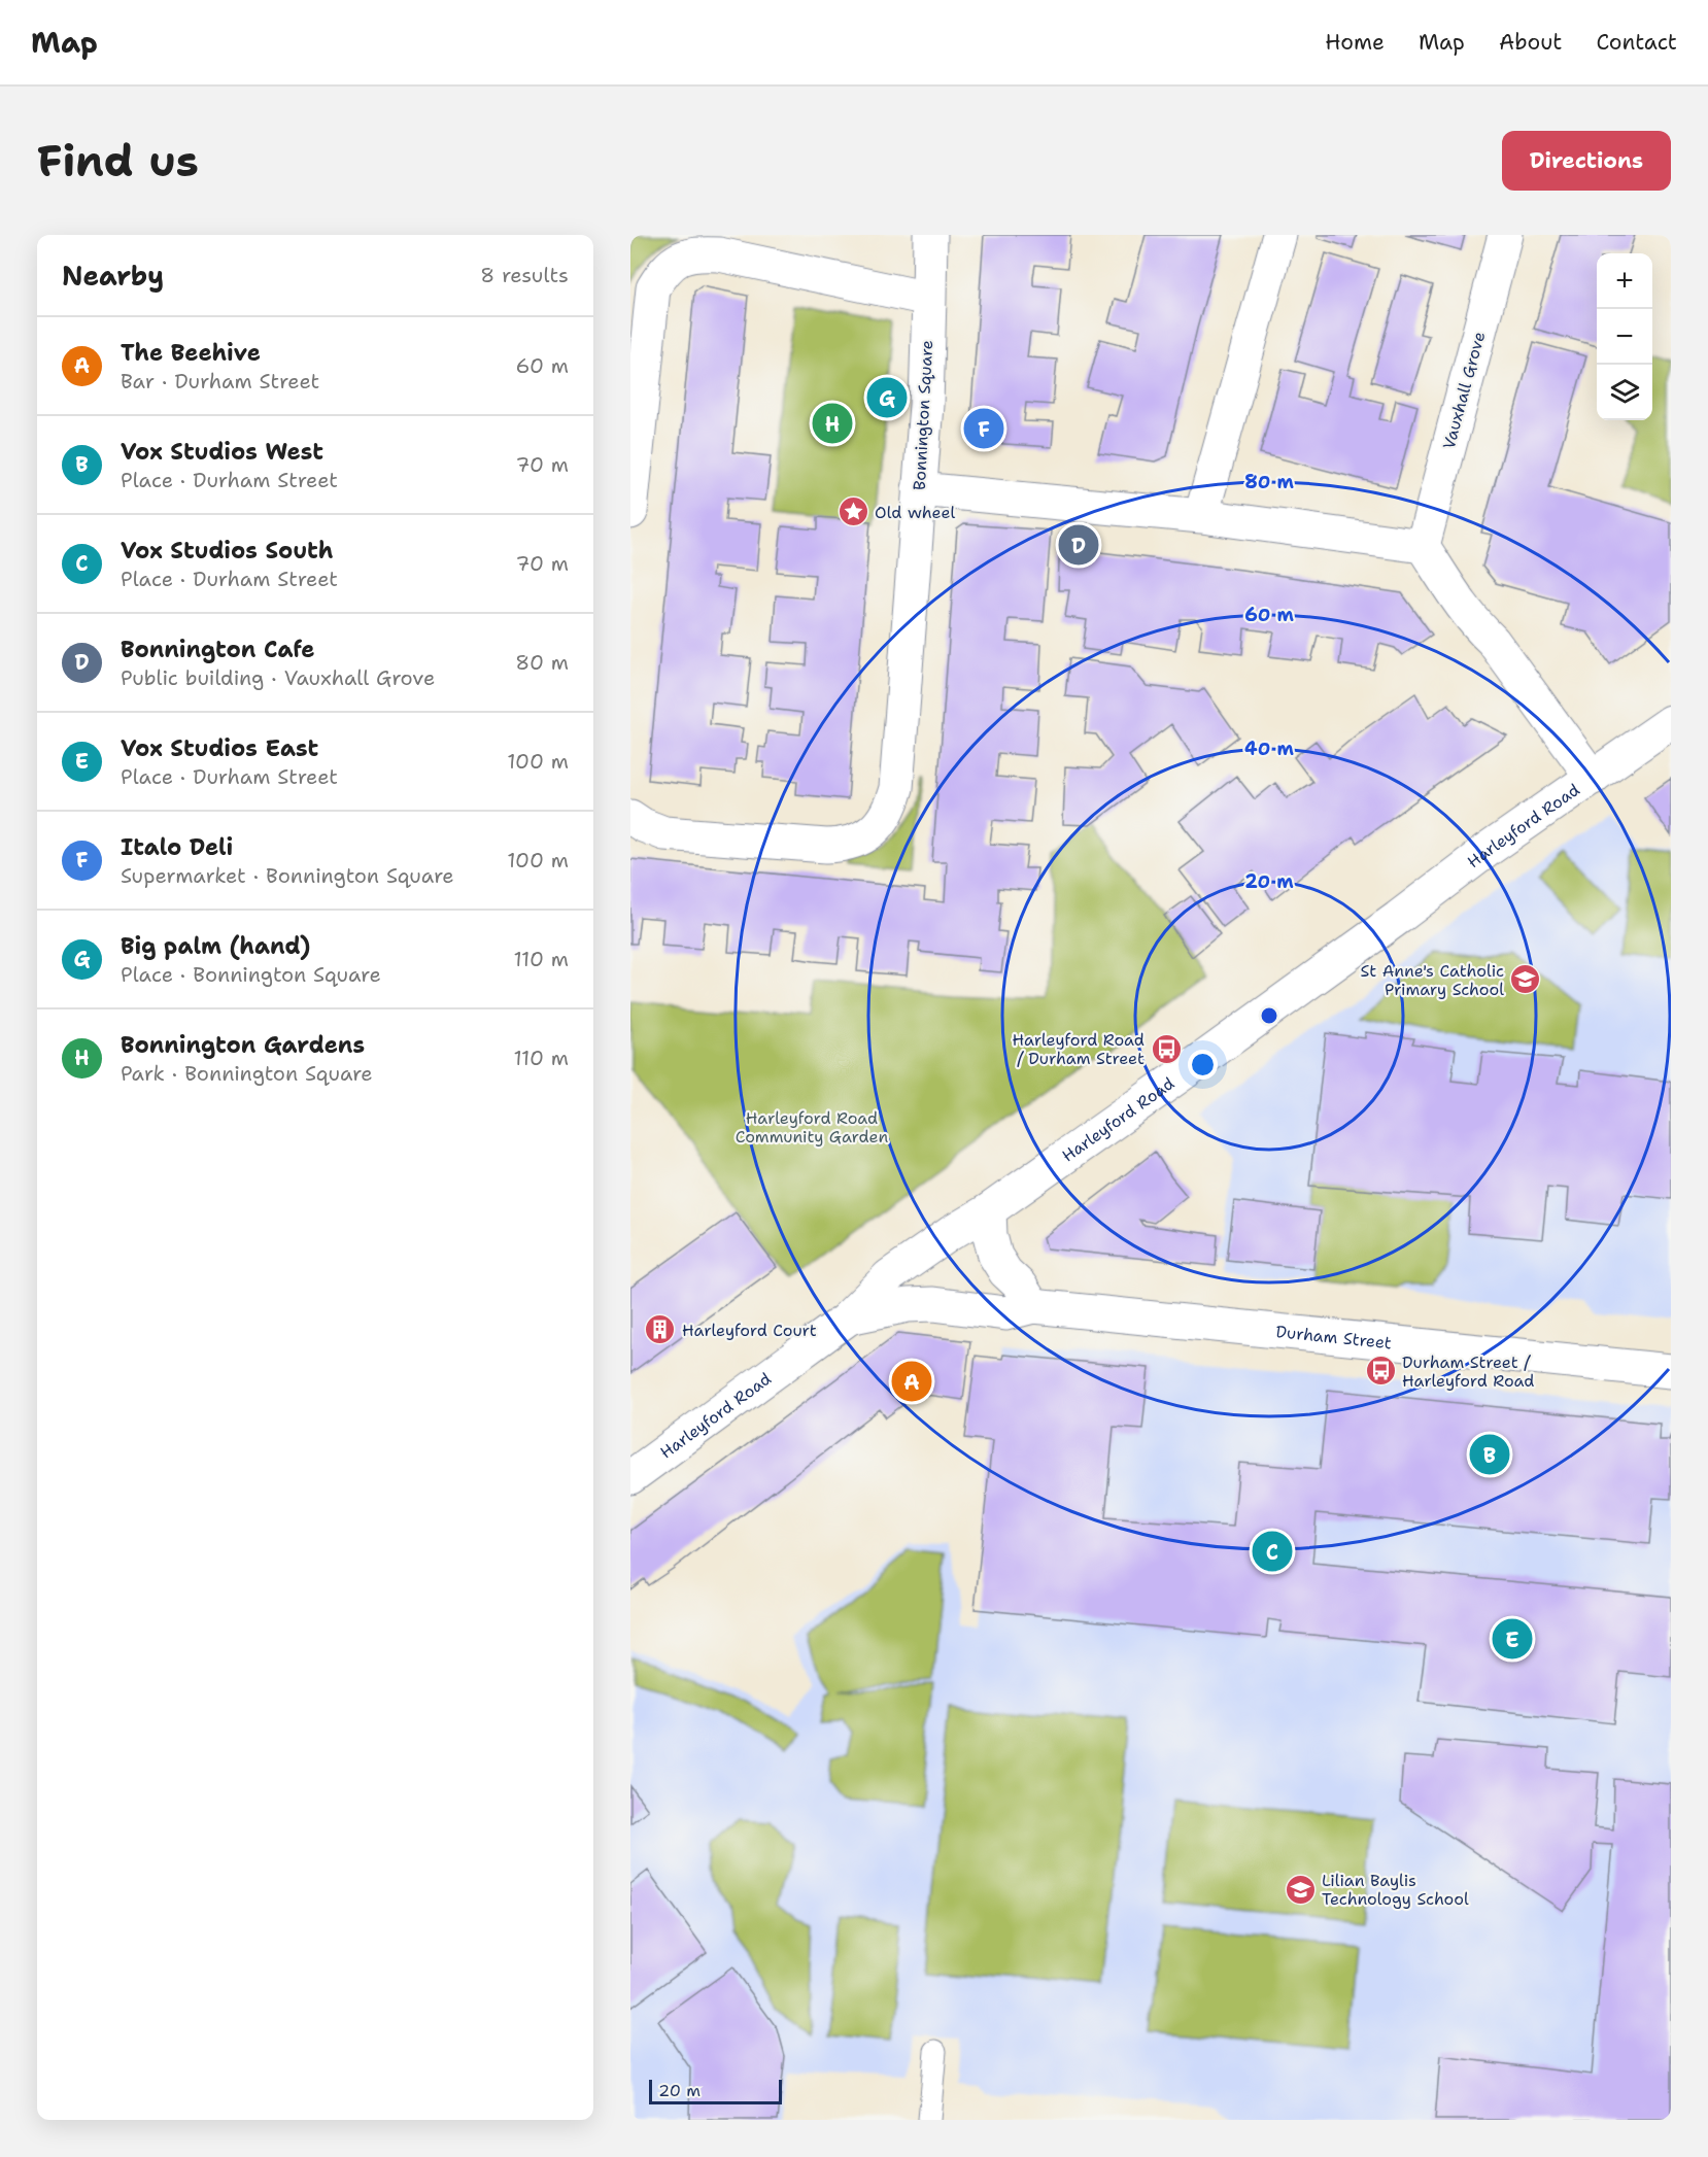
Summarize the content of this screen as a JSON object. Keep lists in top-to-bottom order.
{
  "streets": {
    "main road": [
      "Vauxhall Grove",
      "Bonnington Square",
      "Harleyford Road",
      "Durham Street"
    ]
  },
  "crossings": [
    ["Harleyford Road", "Durham Street"]
  ],
  "parks": ["Harleyford Road Community Garden"],
  "places": {
    "place": ["Old wheel"],
    "school or university": ["St Anne's Catholic Primary School", "Lilian Baylis Technology School"],
    "bus stop": ["Harleyford Road / Durham Street", "Durham Street / Harleyford Road"],
    "building": ["Harleyford Court"]
  },
  "scale_bar": "20 m",
  "page": {
    "header": "Map",
    "nav": [
      "Home",
      "Map",
      "About",
      "Contact"
    ],
    "buttons": "Directions",
    "title": "Find us",
    "heading": ["Nearby", "8 results"],
    "map_buttons": ["+", "−"],
    "list": [
      {
        "mark": "A",
        "name": "The Beehive",
        "note": "Bar · Durham Street",
        "value": "60 m"
      },
      {
        "mark": "B",
        "name": "Vox Studios West",
        "note": "Place · Durham Street",
        "value": "70 m"
      },
      {
        "mark": "C",
        "name": "Vox Studios South",
        "note": "Place · Durham Street",
        "value": "70 m"
      },
      {
        "mark": "D",
        "name": "Bonnington Cafe",
        "note": "Public building · Vauxhall Grove",
        "value": "80 m"
      },
      {
        "mark": "E",
        "name": "Vox Studios East",
        "note": "Place · Durham Street",
        "value": "100 m"
      },
      {
        "mark": "F",
        "name": "Italo Deli",
        "note": "Supermarket · Bonnington Square",
        "value": "100 m"
      },
      {
        "mark": "G",
        "name": "Big palm (hand)",
        "note": "Place · Bonnington Square",
        "value": "110 m"
      },
      {
        "mark": "H",
        "name": "Bonnington Gardens",
        "note": "Park · Bonnington Square",
        "value": "110 m"
      }
    ],
    "pins": [
      "G",
      "H",
      "F",
      "D",
      "A",
      "B",
      "C",
      "E"
    ],
    "scale": "20 m"
  },
  "rings": [
    "80 m",
    "60 m",
    "40 m",
    "20 m"
  ]
}
